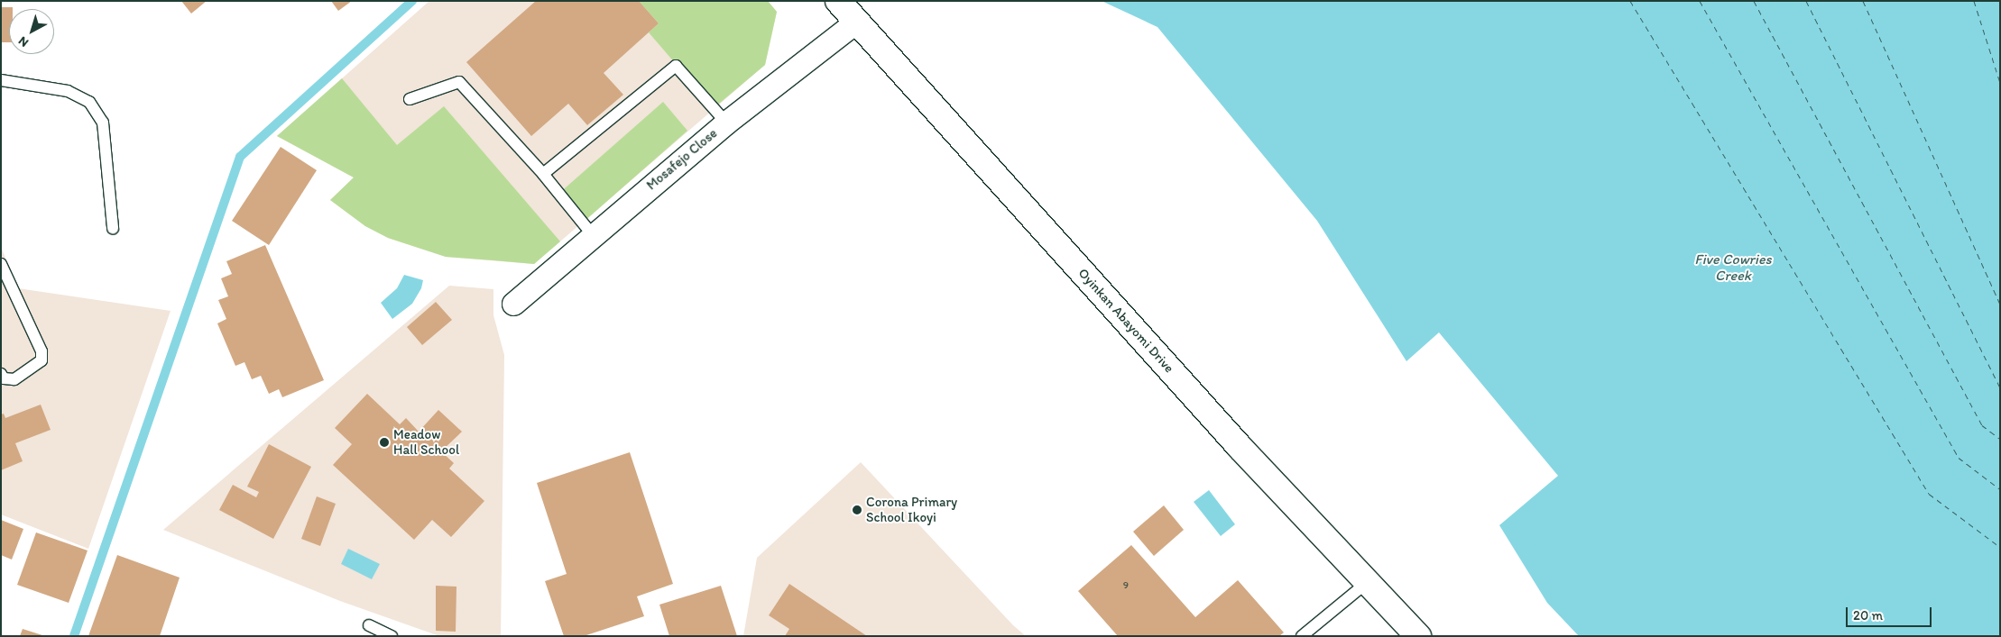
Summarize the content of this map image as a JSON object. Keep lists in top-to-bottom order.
{
  "streets": {
    "street": ["Mosafejo Close", "Oyinkan Abayomi Drive"]
  },
  "crossings": [
    ["Mosafejo Close", "Oyinkan Abayomi Drive"]
  ],
  "water": ["Five Cowries Creek"],
  "places": ["Meadow Hall School", "Corona Primary School Ikoyi"],
  "house_numbers": ["9"],
  "scale_bar": "20 m",
  "north": "bottom left"
}
